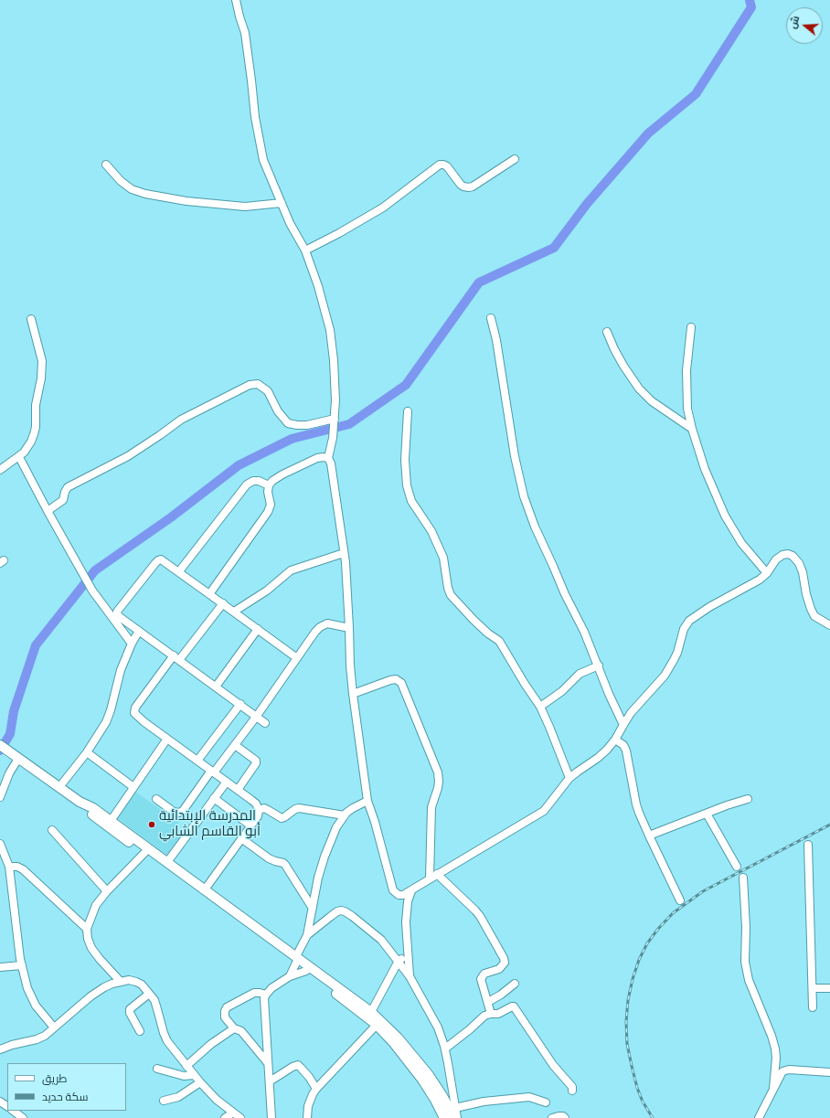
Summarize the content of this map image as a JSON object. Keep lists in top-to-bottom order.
{
  "places": ["المدرسة الإبتدائية أبو القاسم الشابي"],
  "legend": ["طريق", "سكة حديد"],
  "north": "left"
}
